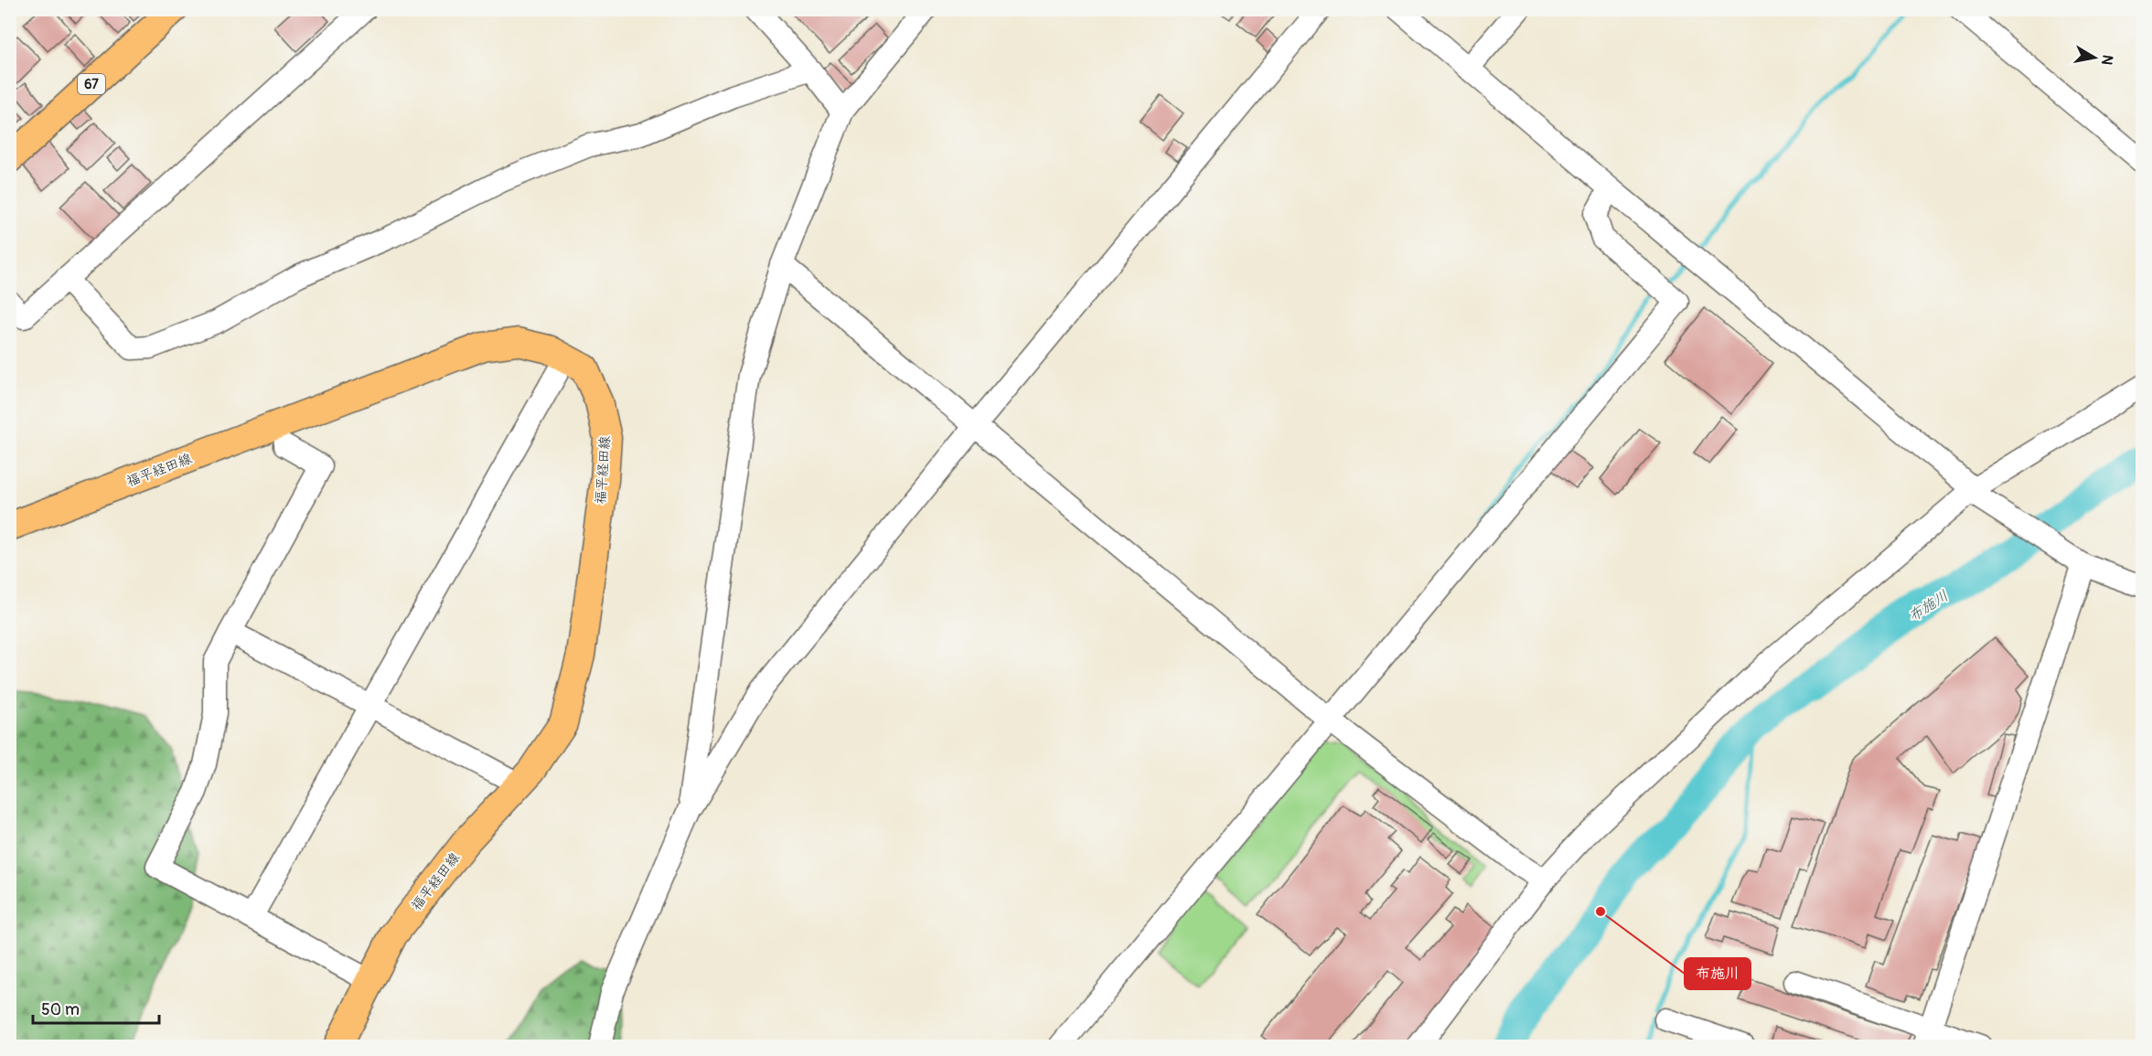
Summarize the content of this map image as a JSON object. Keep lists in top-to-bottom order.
{
  "streets": {
    "main road": ["67", "福平経田線"]
  },
  "water": ["布施川"],
  "places": ["布施川"],
  "scale_bar": "50 m",
  "north": "right"
}
